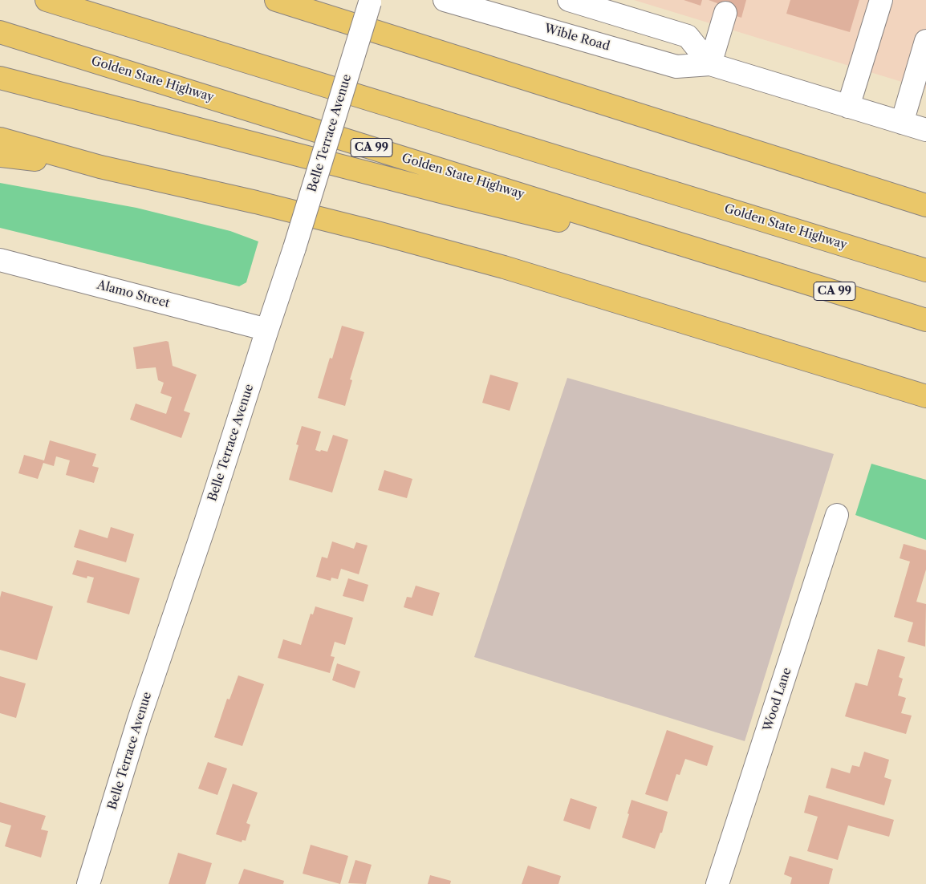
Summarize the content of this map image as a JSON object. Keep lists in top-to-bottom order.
{
  "streets": {
    "highway": ["Golden State Highway", "CA 99"],
    "street": [
      "Wible Road",
      "Belle Terrace Avenue",
      "Alamo Street",
      "Wood Lane"
    ]
  },
  "crossings": [
    ["Belle Terrace Avenue", "Alamo Street"]
  ]
}
